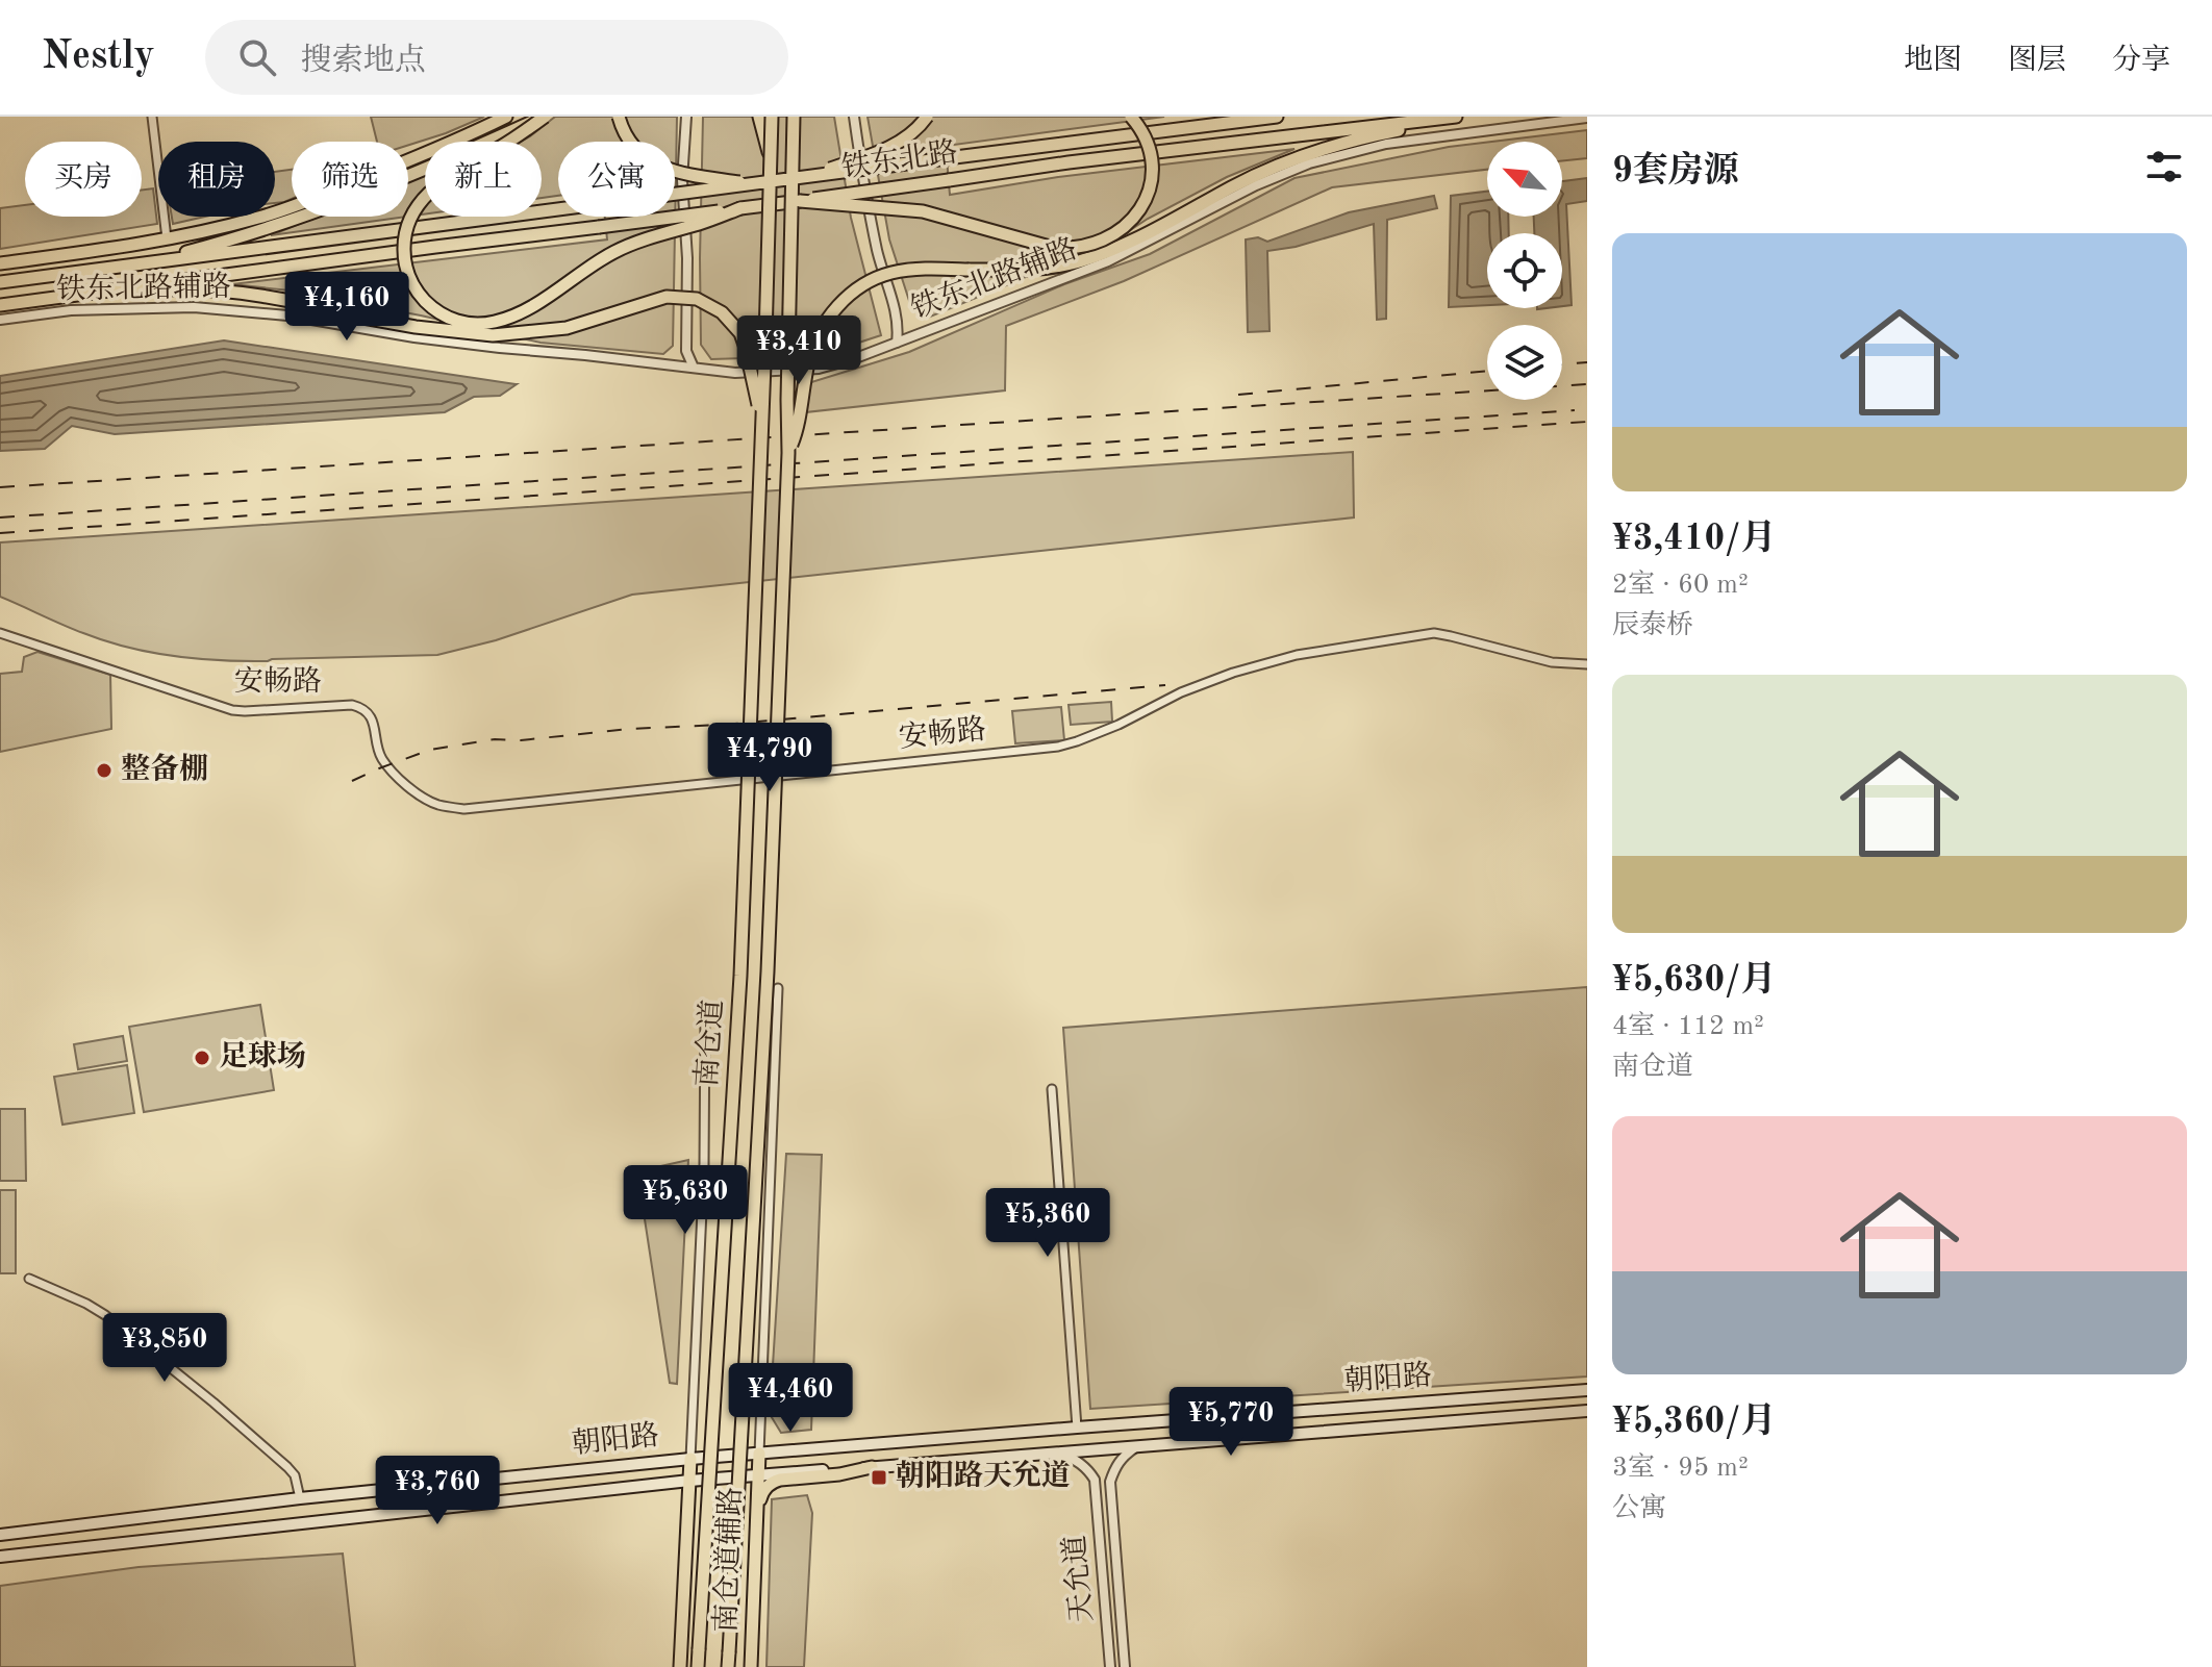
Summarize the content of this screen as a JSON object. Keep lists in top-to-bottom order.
{
  "streets": {
    "main road": [
      "铁东北路",
      "南仓道",
      "朝阳路",
      "南仓道辅路"
    ],
    "street": ["铁东北路辅路", "安畅路", "天允道"]
  },
  "crossings": [
    ["朝阳路", "南仓道辅路"],
    ["朝阳路", "天允道"]
  ],
  "places": {
    "other": ["整备棚", "足球场"],
    "transit": ["朝阳路天允道"]
  },
  "north": "top left",
  "page": {
    "header": "Nestly",
    "search": "搜索地点",
    "nav": ["地图", "图层", "分享"],
    "heading": "9套房源",
    "chip": [
      "买房",
      "租房",
      "筛选",
      "新上",
      "公寓"
    ],
    "list": [
      {
        "name": "¥3,410/月",
        "note": "2室 · 60 m² · 辰泰桥"
      },
      {
        "name": "¥5,630/月",
        "note": "4室 · 112 m² · 南仓道"
      },
      {
        "name": "¥5,360/月",
        "note": "3室 · 95 m² · 公寓"
      }
    ],
    "price": [
      "¥4,160",
      "¥3,410",
      "¥4,790",
      "¥5,630",
      "¥5,360",
      "¥3,850",
      "¥4,460",
      "¥5,770",
      "¥3,760"
    ]
  }
}
